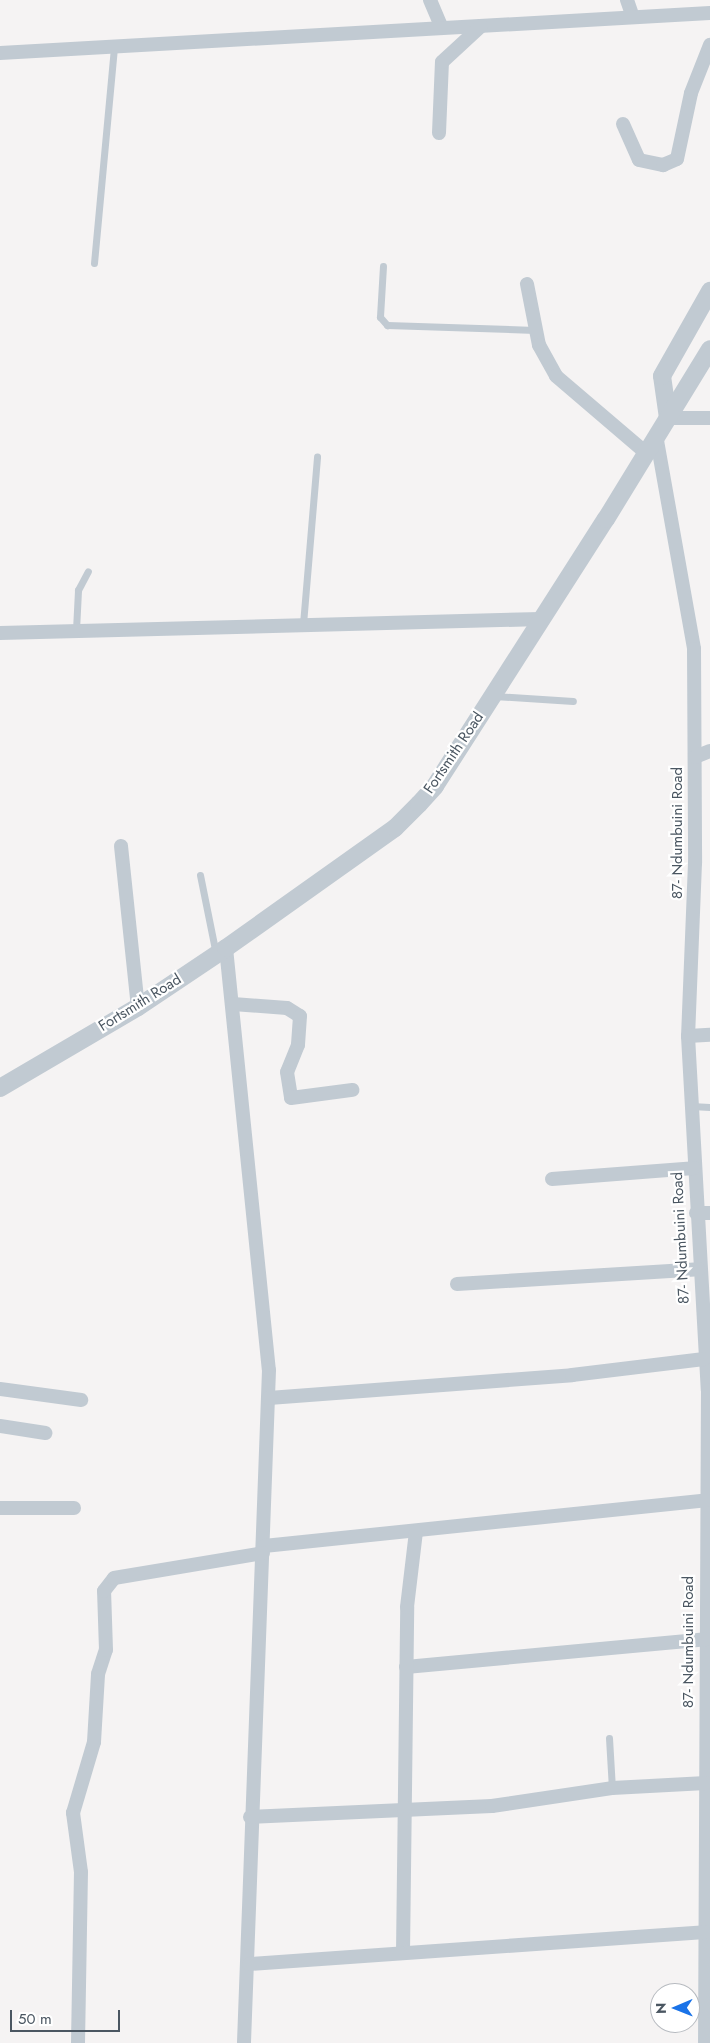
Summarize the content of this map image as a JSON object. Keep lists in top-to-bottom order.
{
  "streets": {
    "street": ["Fortsmith Road", "87- Ndumbuini Road"]
  },
  "crossings": [
    ["Fortsmith Road", "87- Ndumbuini Road"]
  ],
  "scale_bar": "50 m",
  "north": "left"
}
